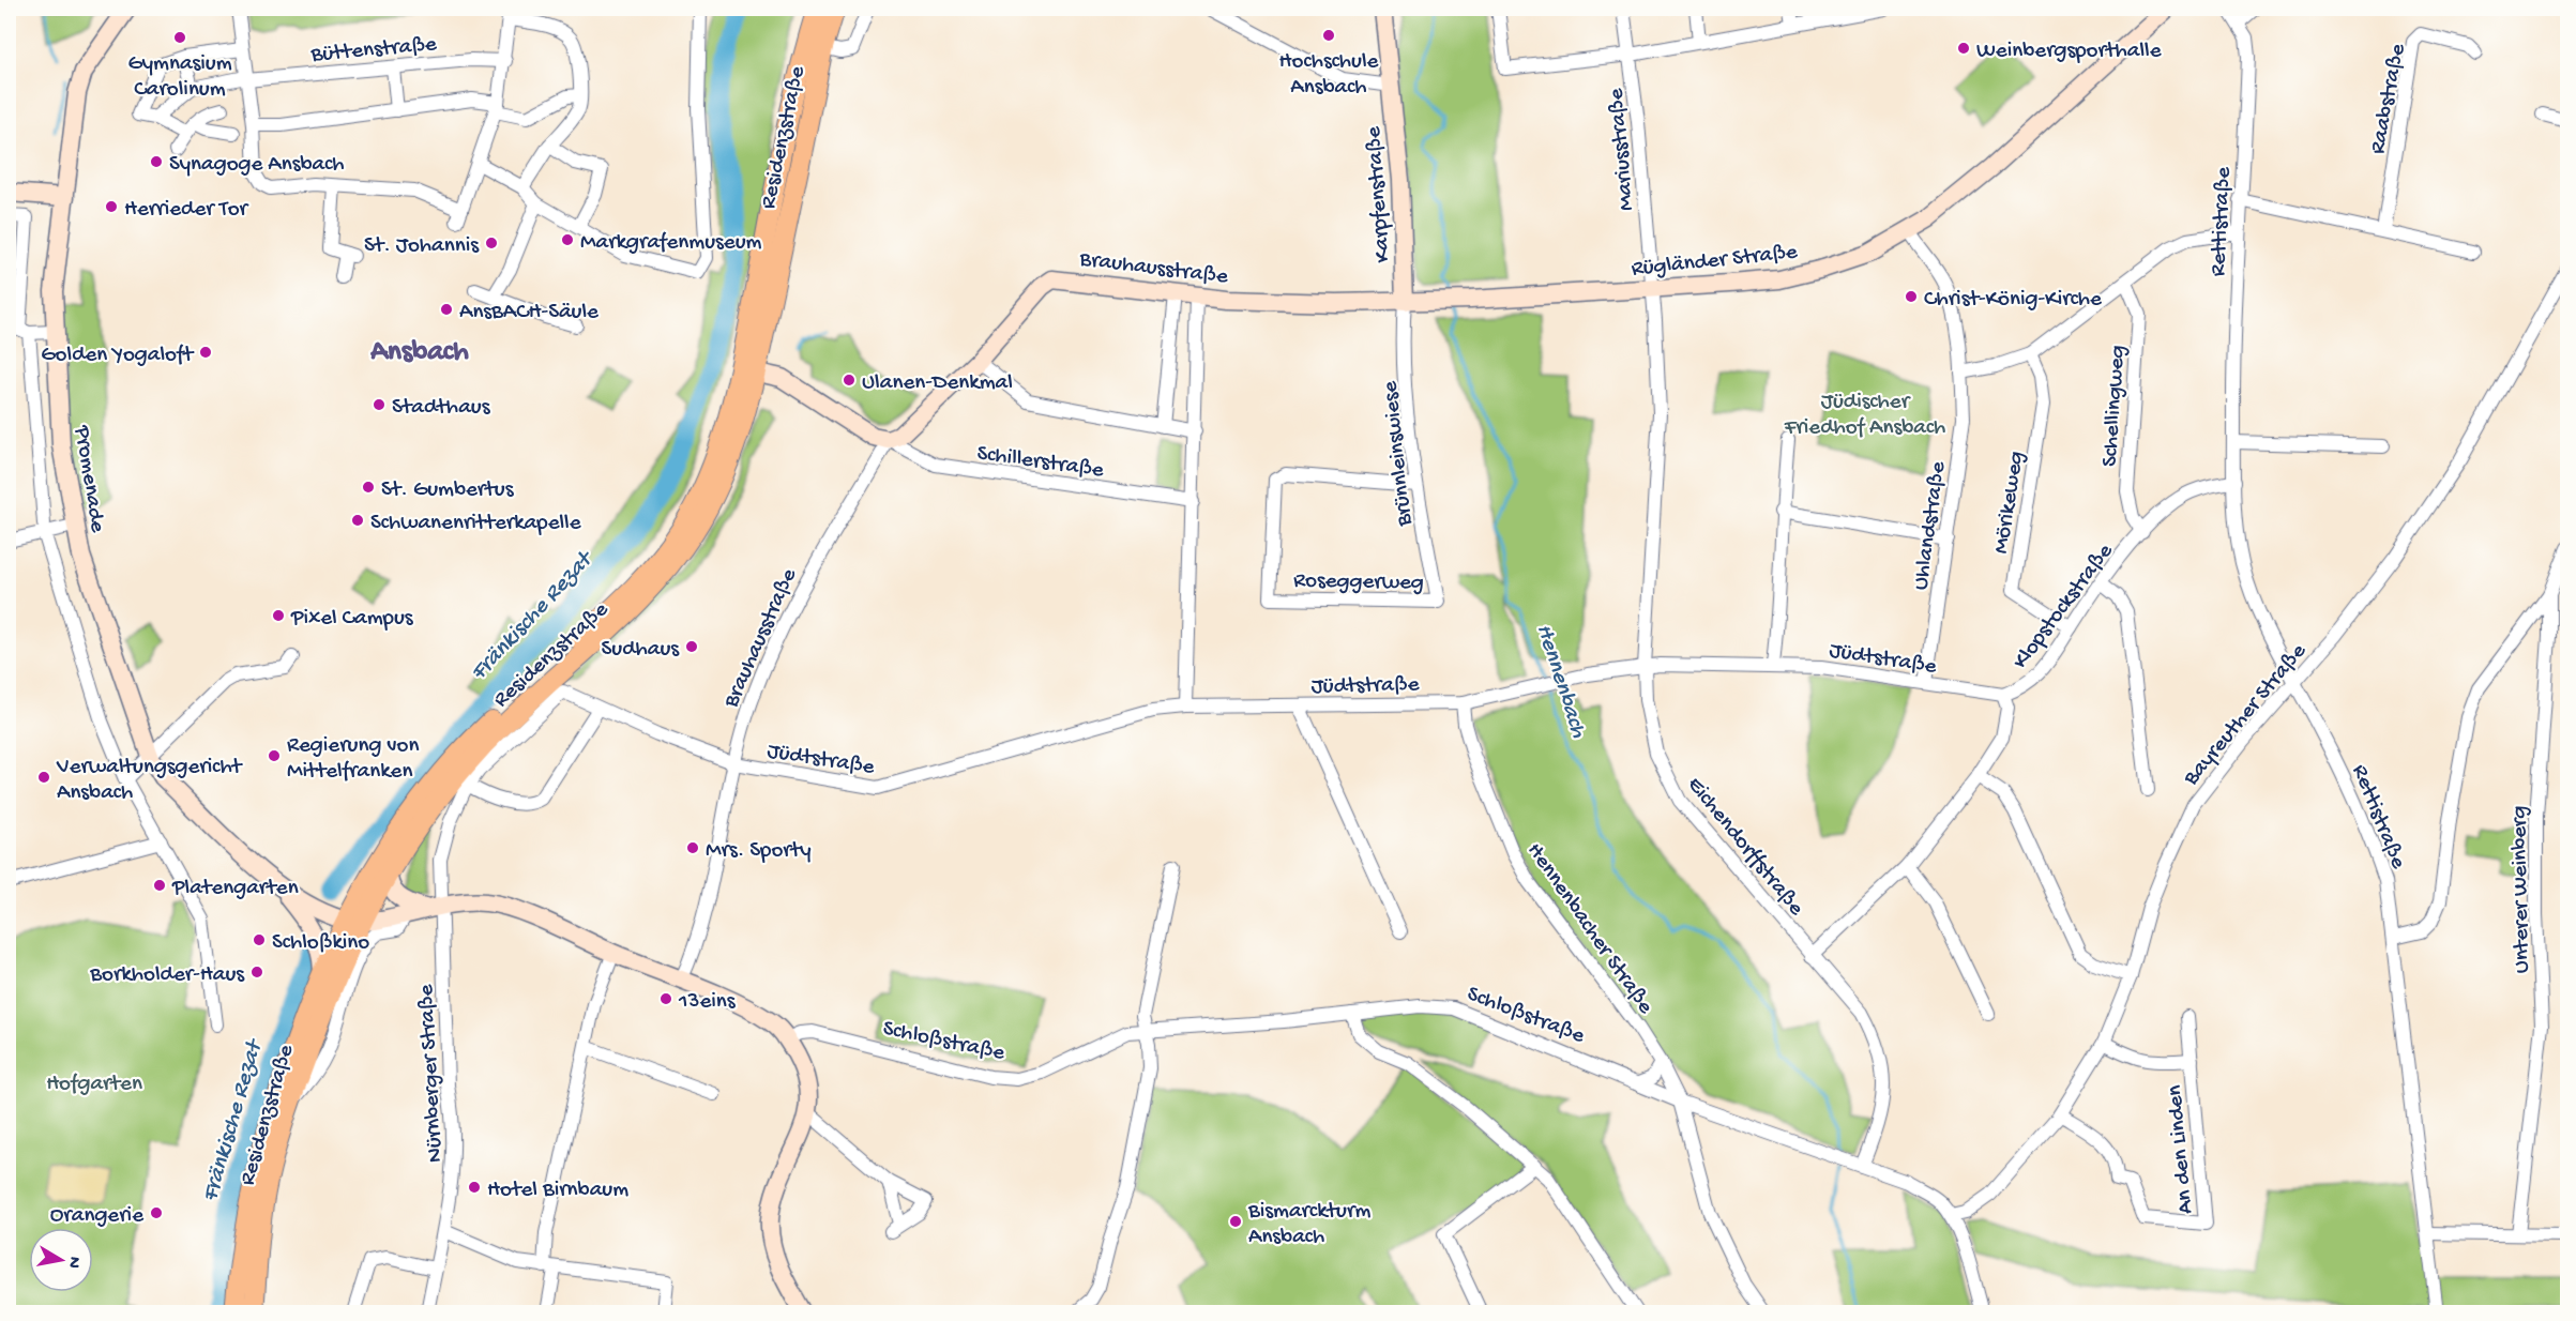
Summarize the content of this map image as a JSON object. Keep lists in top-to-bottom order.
{
  "streets": {
    "main road": ["Residenzstraße"],
    "street": [
      "Büttenstraße",
      "Raabstraße",
      "Mariusstraße",
      "Karpfenstraße",
      "Rettistraße",
      "Rügländer Straße",
      "Brauhausstraße",
      "Schellingweg",
      "Brünnleinswiese",
      "Schillerstraße",
      "Promenade",
      "Mörikeweg",
      "Uhlandstraße",
      "Roseggerweg",
      "Klopstockstraße",
      "Jüdtstraße",
      "Bayreuther Straße",
      "Eichendorffstraße",
      "Unterer Weinberg",
      "Hennenbacher Straße",
      "Schloßstraße",
      "Nürnberger Straße",
      "An den Linden"
    ]
  },
  "crossings": [
    ["Residenzstraße", "Promenade"],
    ["Mariusstraße", "Rügländer Straße"],
    ["Mariusstraße", "Eichendorffstraße"],
    ["Karpfenstraße", "Rügländer Straße"],
    ["Karpfenstraße", "Brauhausstraße"],
    ["Karpfenstraße", "Brünnleinswiese"],
    ["Rettistraße", "Klopstockstraße"],
    ["Rettistraße", "Bayreuther Straße"],
    ["Rügländer Straße", "Brauhausstraße"],
    ["Rügländer Straße", "Brünnleinswiese"],
    ["Rügländer Straße", "Uhlandstraße"],
    ["Rügländer Straße", "Eichendorffstraße"],
    ["Brauhausstraße", "Brünnleinswiese"],
    ["Brauhausstraße", "Schillerstraße"],
    ["Brauhausstraße", "Jüdtstraße"],
    ["Schellingweg", "Klopstockstraße"],
    ["Brünnleinswiese", "Roseggerweg"],
    ["Mörikeweg", "Klopstockstraße"],
    ["Uhlandstraße", "Jüdtstraße"],
    ["Klopstockstraße", "Jüdtstraße"],
    ["Klopstockstraße", "Eichendorffstraße"],
    ["Jüdtstraße", "Eichendorffstraße"],
    ["Jüdtstraße", "Hennenbacher Straße"],
    ["Jüdtstraße", "Nürnberger Straße"],
    ["Bayreuther Straße", "An den Linden"],
    ["Hennenbacher Straße", "Schloßstraße"]
  ],
  "districts": ["Ansbach"],
  "water": ["Fränkische Rezat", "Hennenbach"],
  "parks": ["Jüdischer Friedhof Ansbach", "Hofgarten"],
  "places": [
    "Hochschule Ansbach",
    "Gymnasium Carolinum",
    "Weinbergsporthalle",
    "Synagoge Ansbach",
    "Herrieder Tor",
    "Markgrafenmuseum",
    "St. Johannis",
    "Christ-König-Kirche",
    "AnsBACH-Säule",
    "Golden Yogaloft",
    "Ulanen-Denkmal",
    "Stadthaus",
    "St. Gumbertus",
    "Schwanenritterkapelle",
    "Pixel Campus",
    "Sudhaus",
    "Regierung von Mittelfranken",
    "Verwaltungsgericht Ansbach",
    "Mrs. Sporty",
    "Platengarten",
    "Schloßkino",
    "Borkholder-Haus",
    "13eins",
    "Hotel Birnbaum",
    "Orangerie",
    "Bismarckturm Ansbach"
  ],
  "north": "right"
}
